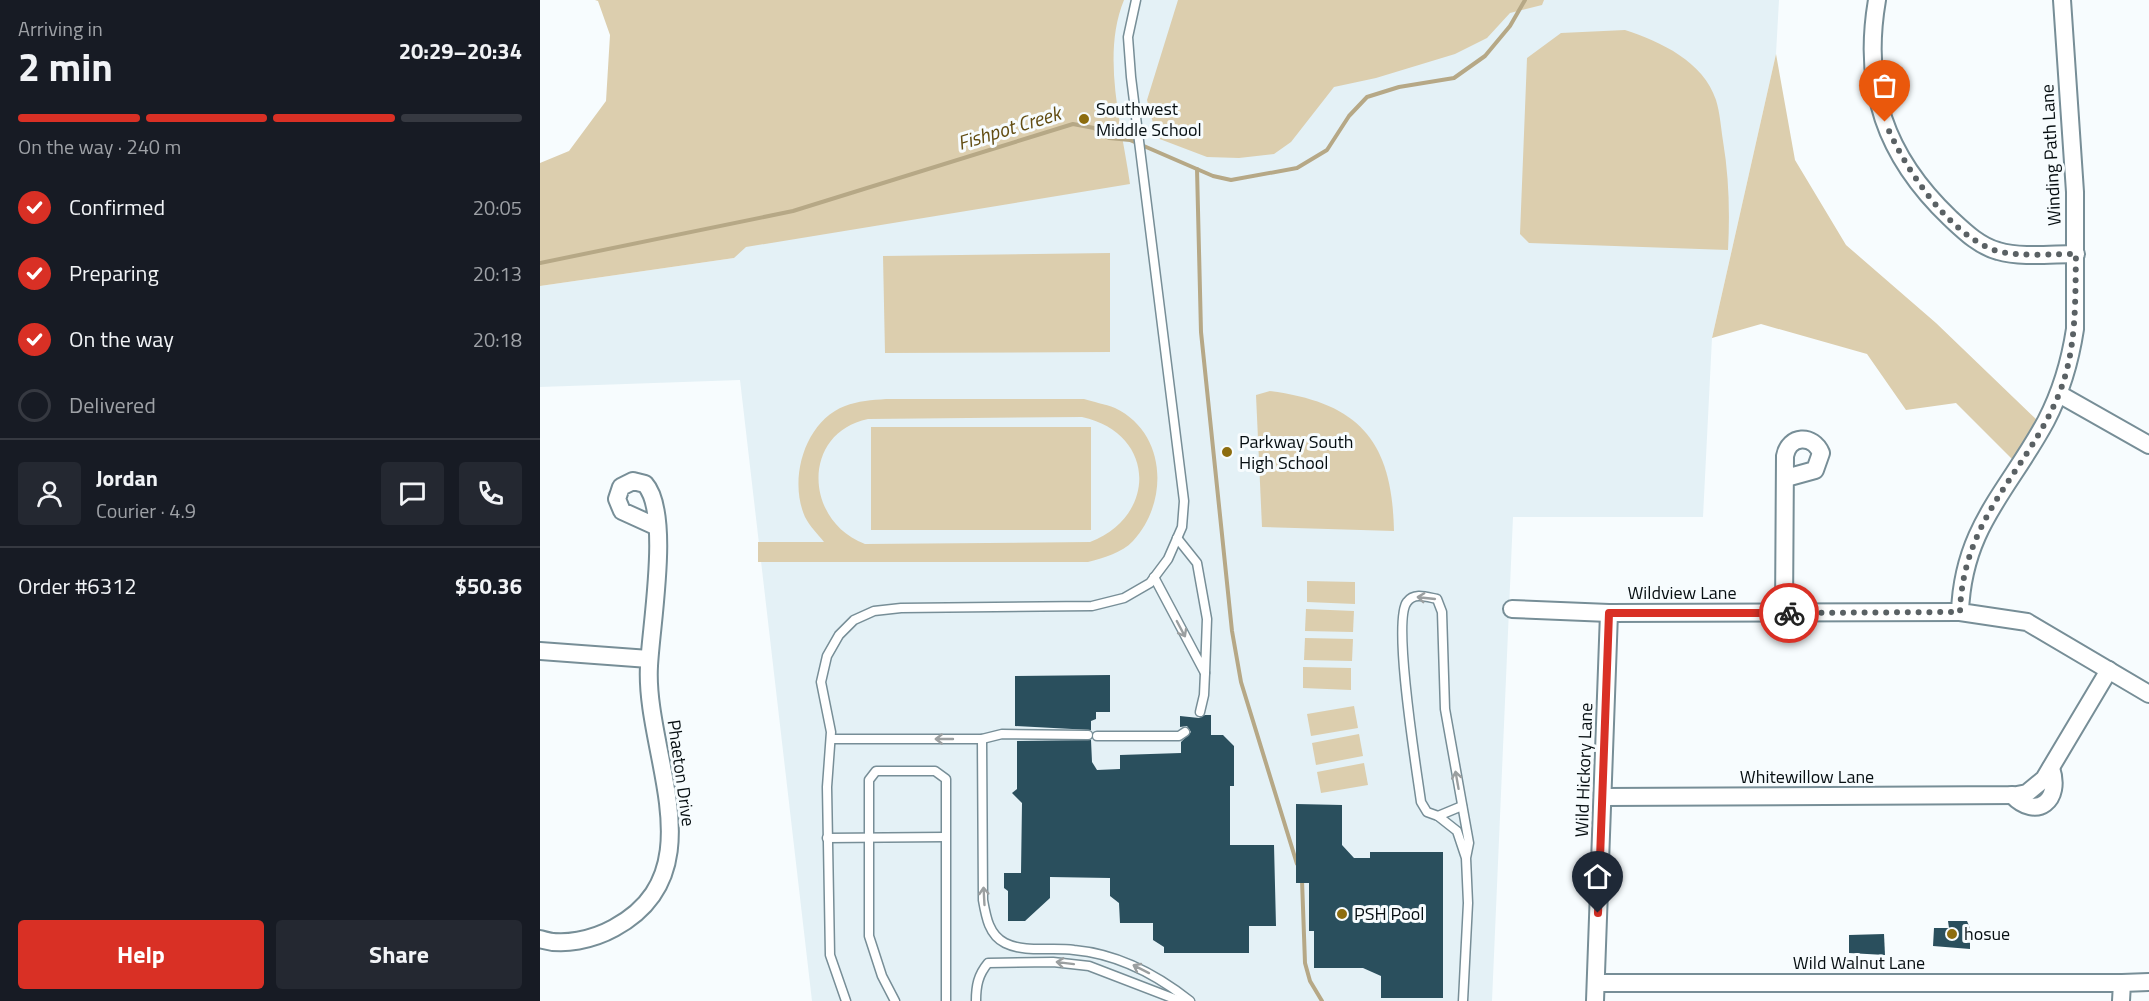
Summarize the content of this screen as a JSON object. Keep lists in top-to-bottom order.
{
  "streets": {
    "street": [
      "Winding Path Lane",
      "Wildview Lane",
      "Wild Hickory Lane",
      "Phaeton Drive",
      "Whitewillow Lane",
      "Wild Walnut Lane"
    ]
  },
  "crossings": [
    ["Winding Path Lane", "Wildview Lane"],
    ["Wildview Lane", "Wild Hickory Lane"],
    ["Wild Hickory Lane", "Whitewillow Lane"],
    ["Wild Hickory Lane", "Wild Walnut Lane"]
  ],
  "water": ["Fishpot Creek"],
  "places": [
    "Southwest Middle School",
    "Parkway South High School",
    "PSH Pool",
    "hosue"
  ],
  "page": {
    "heading": ["2 min", "Arriving in", "20:29–20:34"],
    "panel": [
      "Jordan",
      "Courier · 4.9",
      "Order #6312",
      "$50.36"
    ],
    "bar": "On the way · 240 m",
    "list": [
      ["Confirmed", "20:05"],
      ["Preparing", "20:13"],
      ["On the way", "20:18"],
      "Delivered"
    ],
    "buttons": ["Help", "Share"]
  }
}
